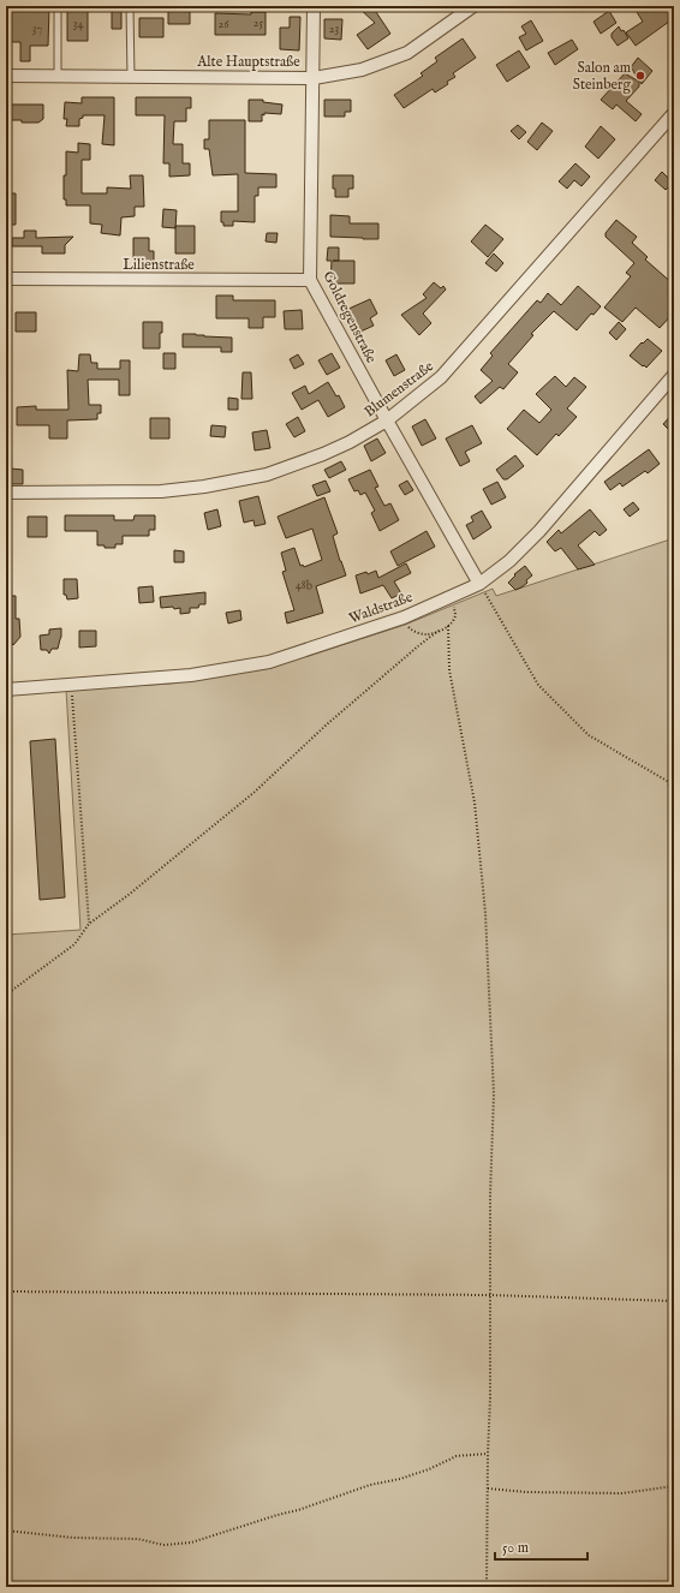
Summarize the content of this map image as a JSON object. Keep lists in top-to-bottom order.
{
  "streets": {
    "street": [
      "Alte Hauptstraße",
      "Lilienstraße",
      "Goldregenstraße",
      "Blumenstraße",
      "Waldstraße"
    ]
  },
  "crossings": [
    ["Alte Hauptstraße", "Goldregenstraße"],
    ["Lilienstraße", "Goldregenstraße"],
    ["Goldregenstraße", "Blumenstraße"],
    ["Goldregenstraße", "Waldstraße"]
  ],
  "places": ["Salon am Steinberg"],
  "house_numbers": [
    "25",
    "34",
    "26",
    "37",
    "23",
    "48b"
  ],
  "scale_bar": "50 m"
}
